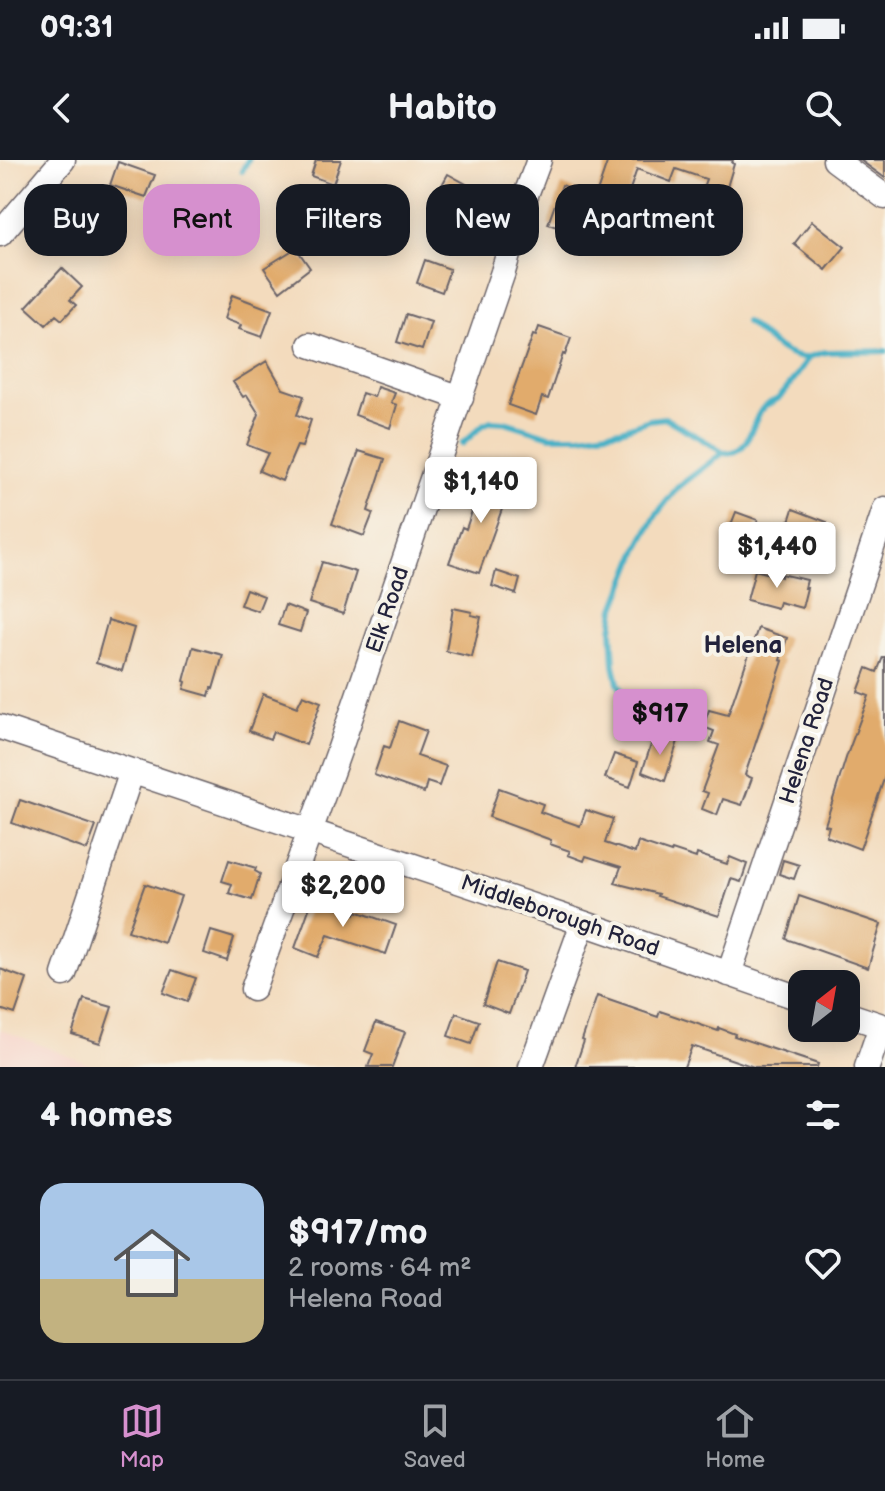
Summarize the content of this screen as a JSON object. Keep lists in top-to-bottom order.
{
  "streets": {
    "street": ["Elk Road", "Helena Road", "Middleborough Road"]
  },
  "crossings": [
    ["Elk Road", "Middleborough Road"],
    ["Helena Road", "Middleborough Road"]
  ],
  "districts": ["Helena"],
  "north": "top right",
  "page": {
    "status": "09:31",
    "header": "Habito",
    "chip": [
      "Buy",
      "Rent",
      "Filters",
      "New",
      "Apartment"
    ],
    "price": [
      "$1,140",
      "$1,440",
      "$917",
      "$2,200"
    ],
    "heading": "4 homes",
    "list": [
      {
        "name": "$917/mo",
        "note": "2 rooms · 64 m² · Helena Road"
      }
    ],
    "tabs": ["Map", "Saved", "Home"]
  }
}
